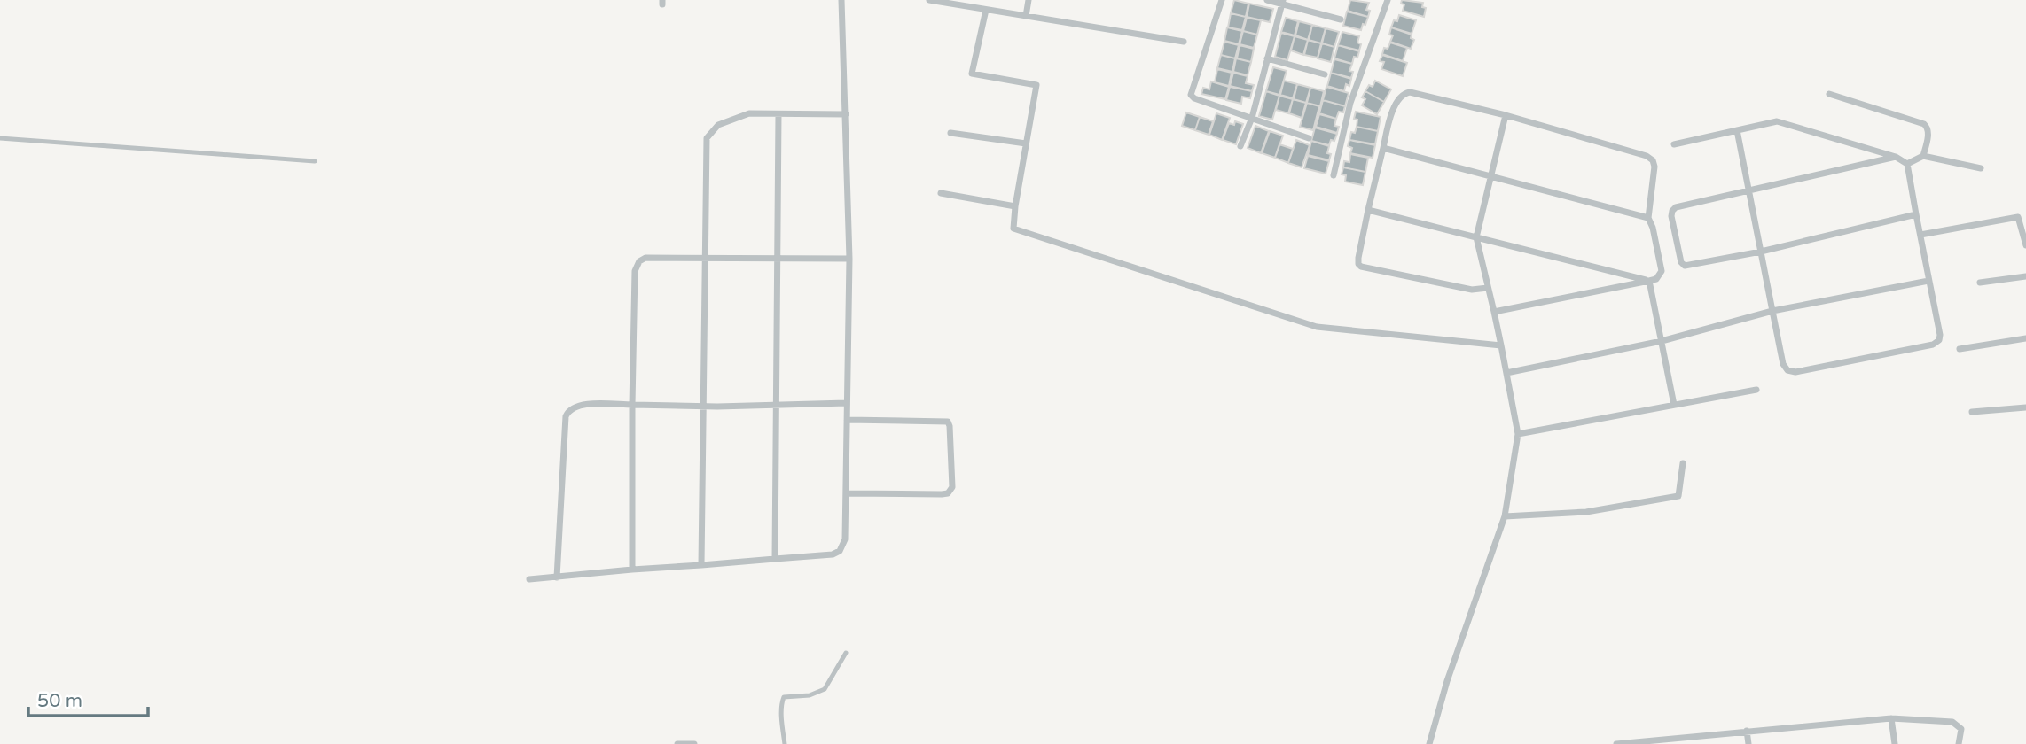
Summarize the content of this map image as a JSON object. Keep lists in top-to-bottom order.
{
  "scale_bar": "50 m"
}
